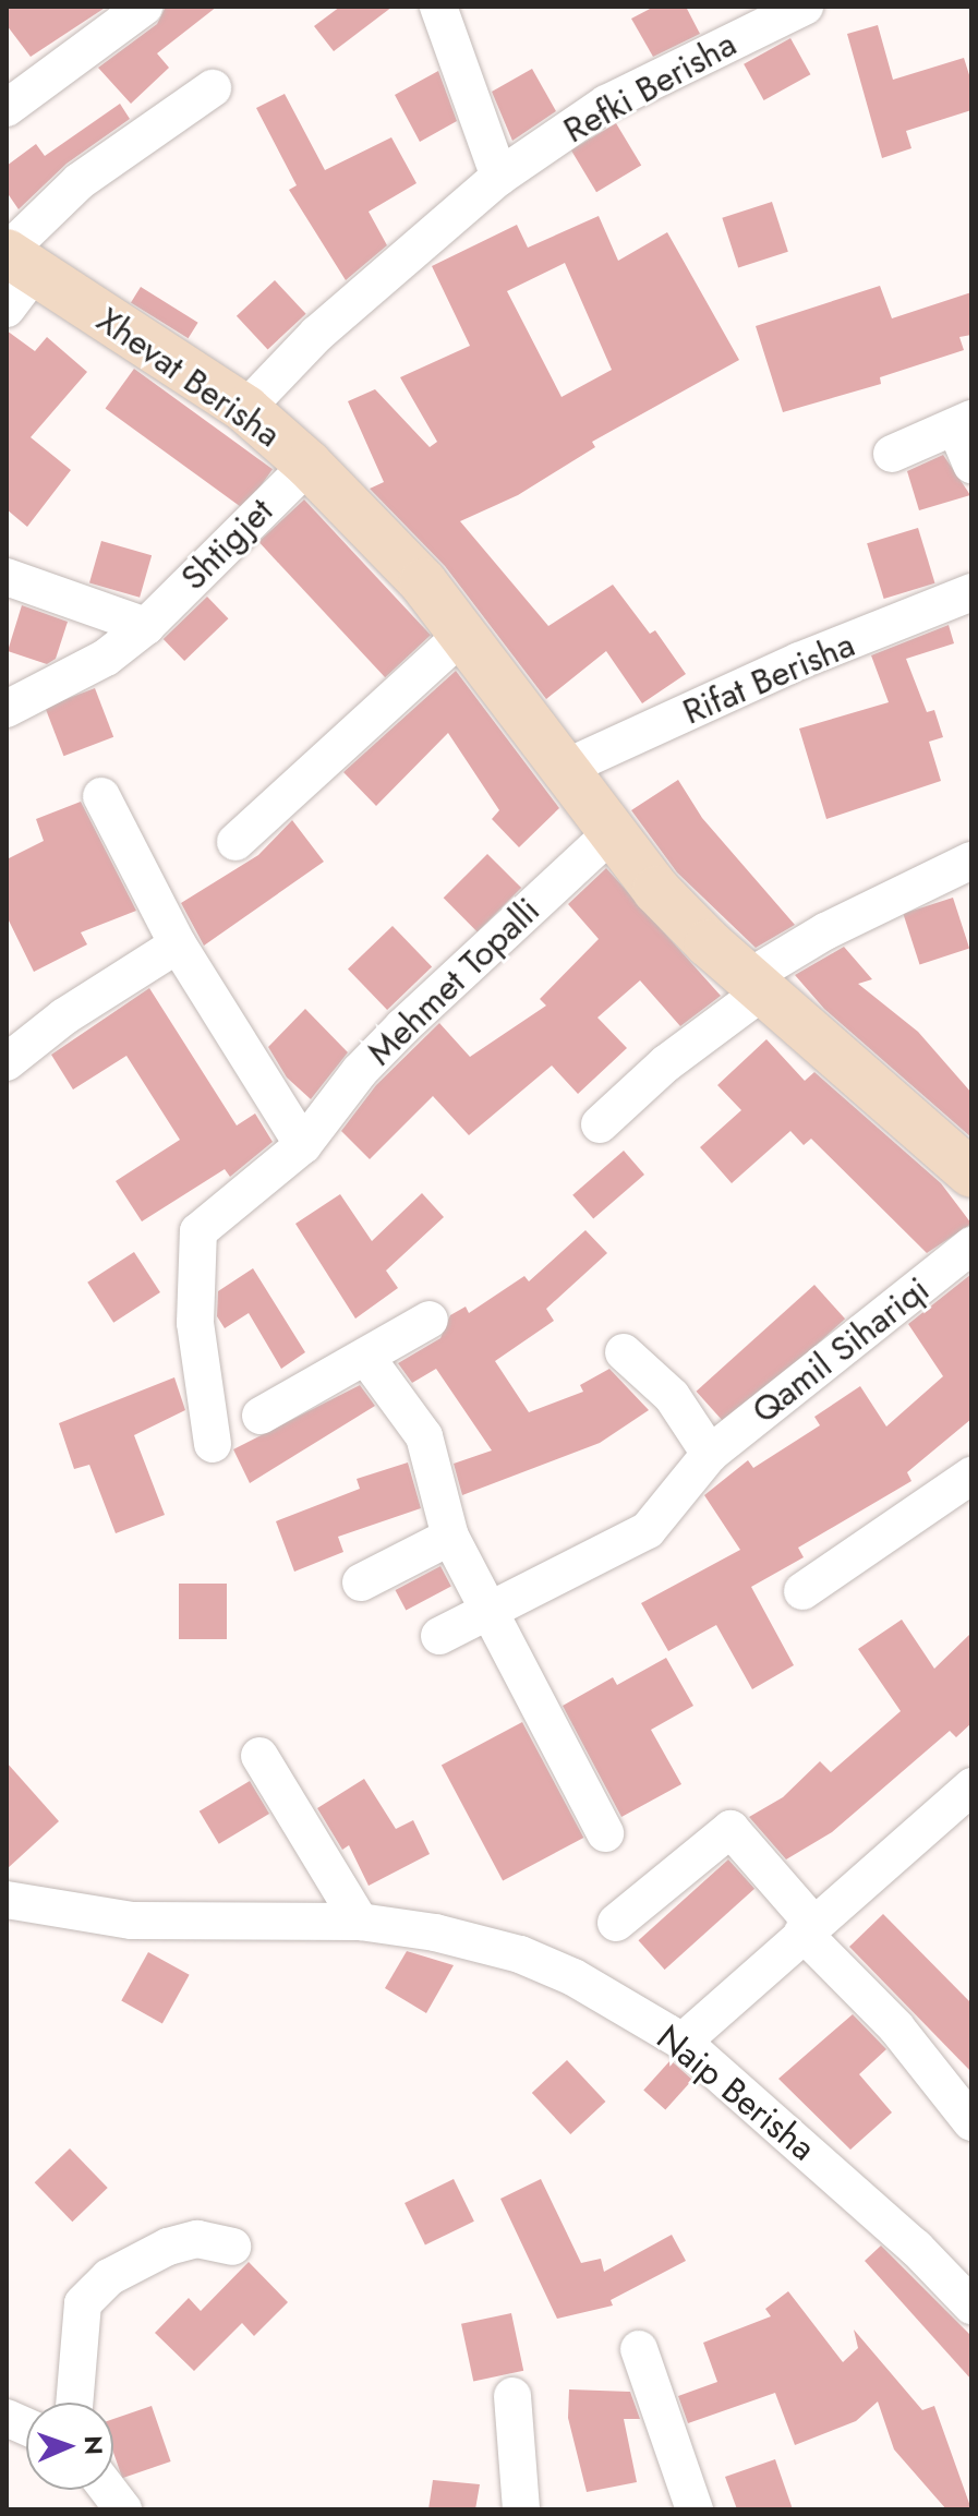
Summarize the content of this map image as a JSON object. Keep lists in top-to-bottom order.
{
  "streets": {
    "street": [
      "Refki Berisha",
      "Xhevat Berisha",
      "Shtigjet",
      "Rifat Berisha",
      "Mehmet Topalli",
      "Qamil Sihariqi",
      "Naip Berisha"
    ]
  },
  "crossings": [
    ["Refki Berisha", "Xhevat Berisha"],
    ["Xhevat Berisha", "Shtigjet"],
    ["Xhevat Berisha", "Rifat Berisha"],
    ["Xhevat Berisha", "Mehmet Topalli"]
  ],
  "north": "right"
}
